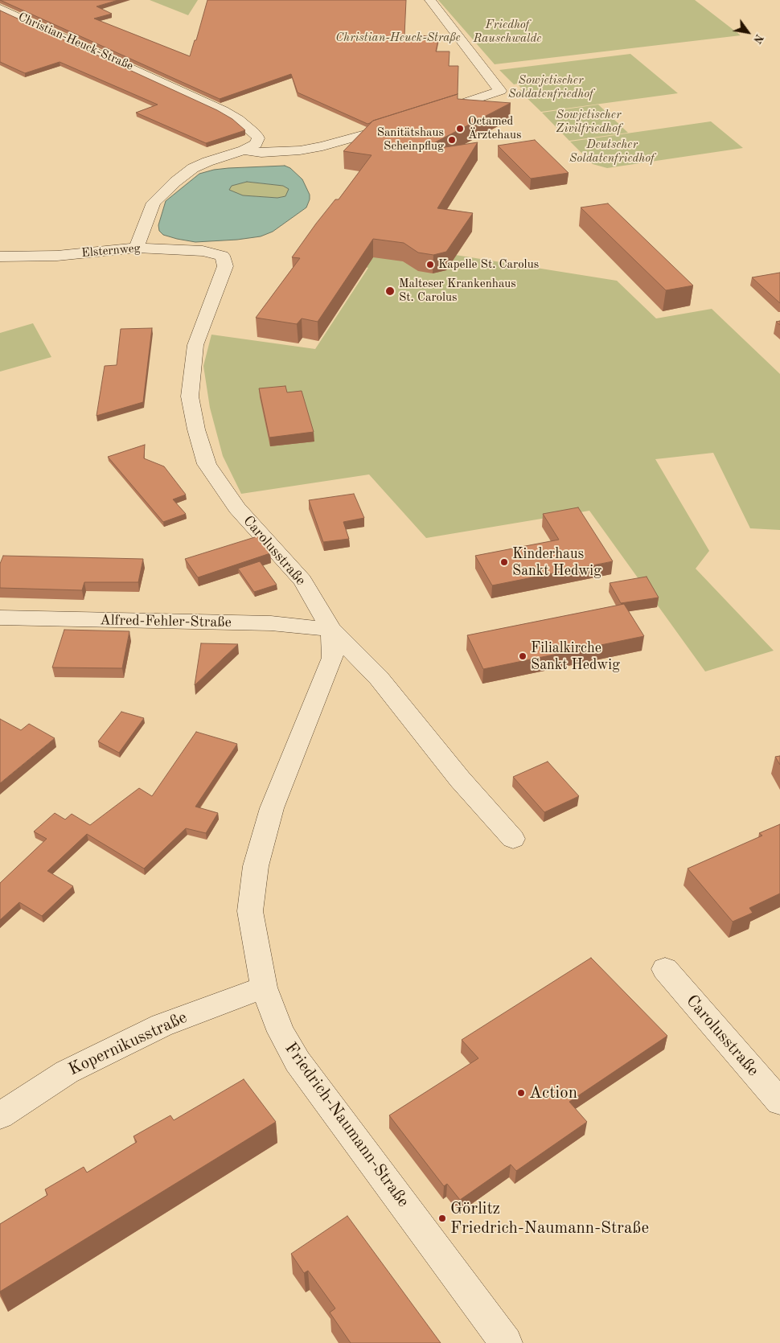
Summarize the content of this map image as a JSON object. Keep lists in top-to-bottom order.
{
  "streets": {
    "street": [
      "Christian-Heuck-Straße",
      "Elsternweg",
      "Carolusstraße",
      "Alfred-Fehler-Straße",
      "Kopernikusstraße",
      "Friedrich-Naumann-Straße"
    ]
  },
  "crossings": [
    ["Elsternweg", "Carolusstraße"],
    ["Carolusstraße", "Alfred-Fehler-Straße"],
    ["Carolusstraße", "Friedrich-Naumann-Straße"],
    ["Alfred-Fehler-Straße", "Friedrich-Naumann-Straße"],
    ["Kopernikusstraße", "Friedrich-Naumann-Straße"]
  ],
  "parks": [
    "Friedhof Rauschwalde",
    "Christian-Heuck-Straße",
    "Sowjetischer Soldatenfriedhof",
    "Sowjetischer Zivilfriedhof",
    "Deutscher Soldatenfriedhof"
  ],
  "places": [
    "Octamed Ärztehaus",
    "Sanitätshaus Scheinpflug",
    "Kapelle St. Carolus",
    "Malteser Krankenhaus St. Carolus",
    "Kinderhaus Sankt Hedwig",
    "Filialkirche Sankt Hedwig",
    "Action",
    "Görlitz Friedrich-Naumann-Straße"
  ],
  "north": "bottom right"
}
